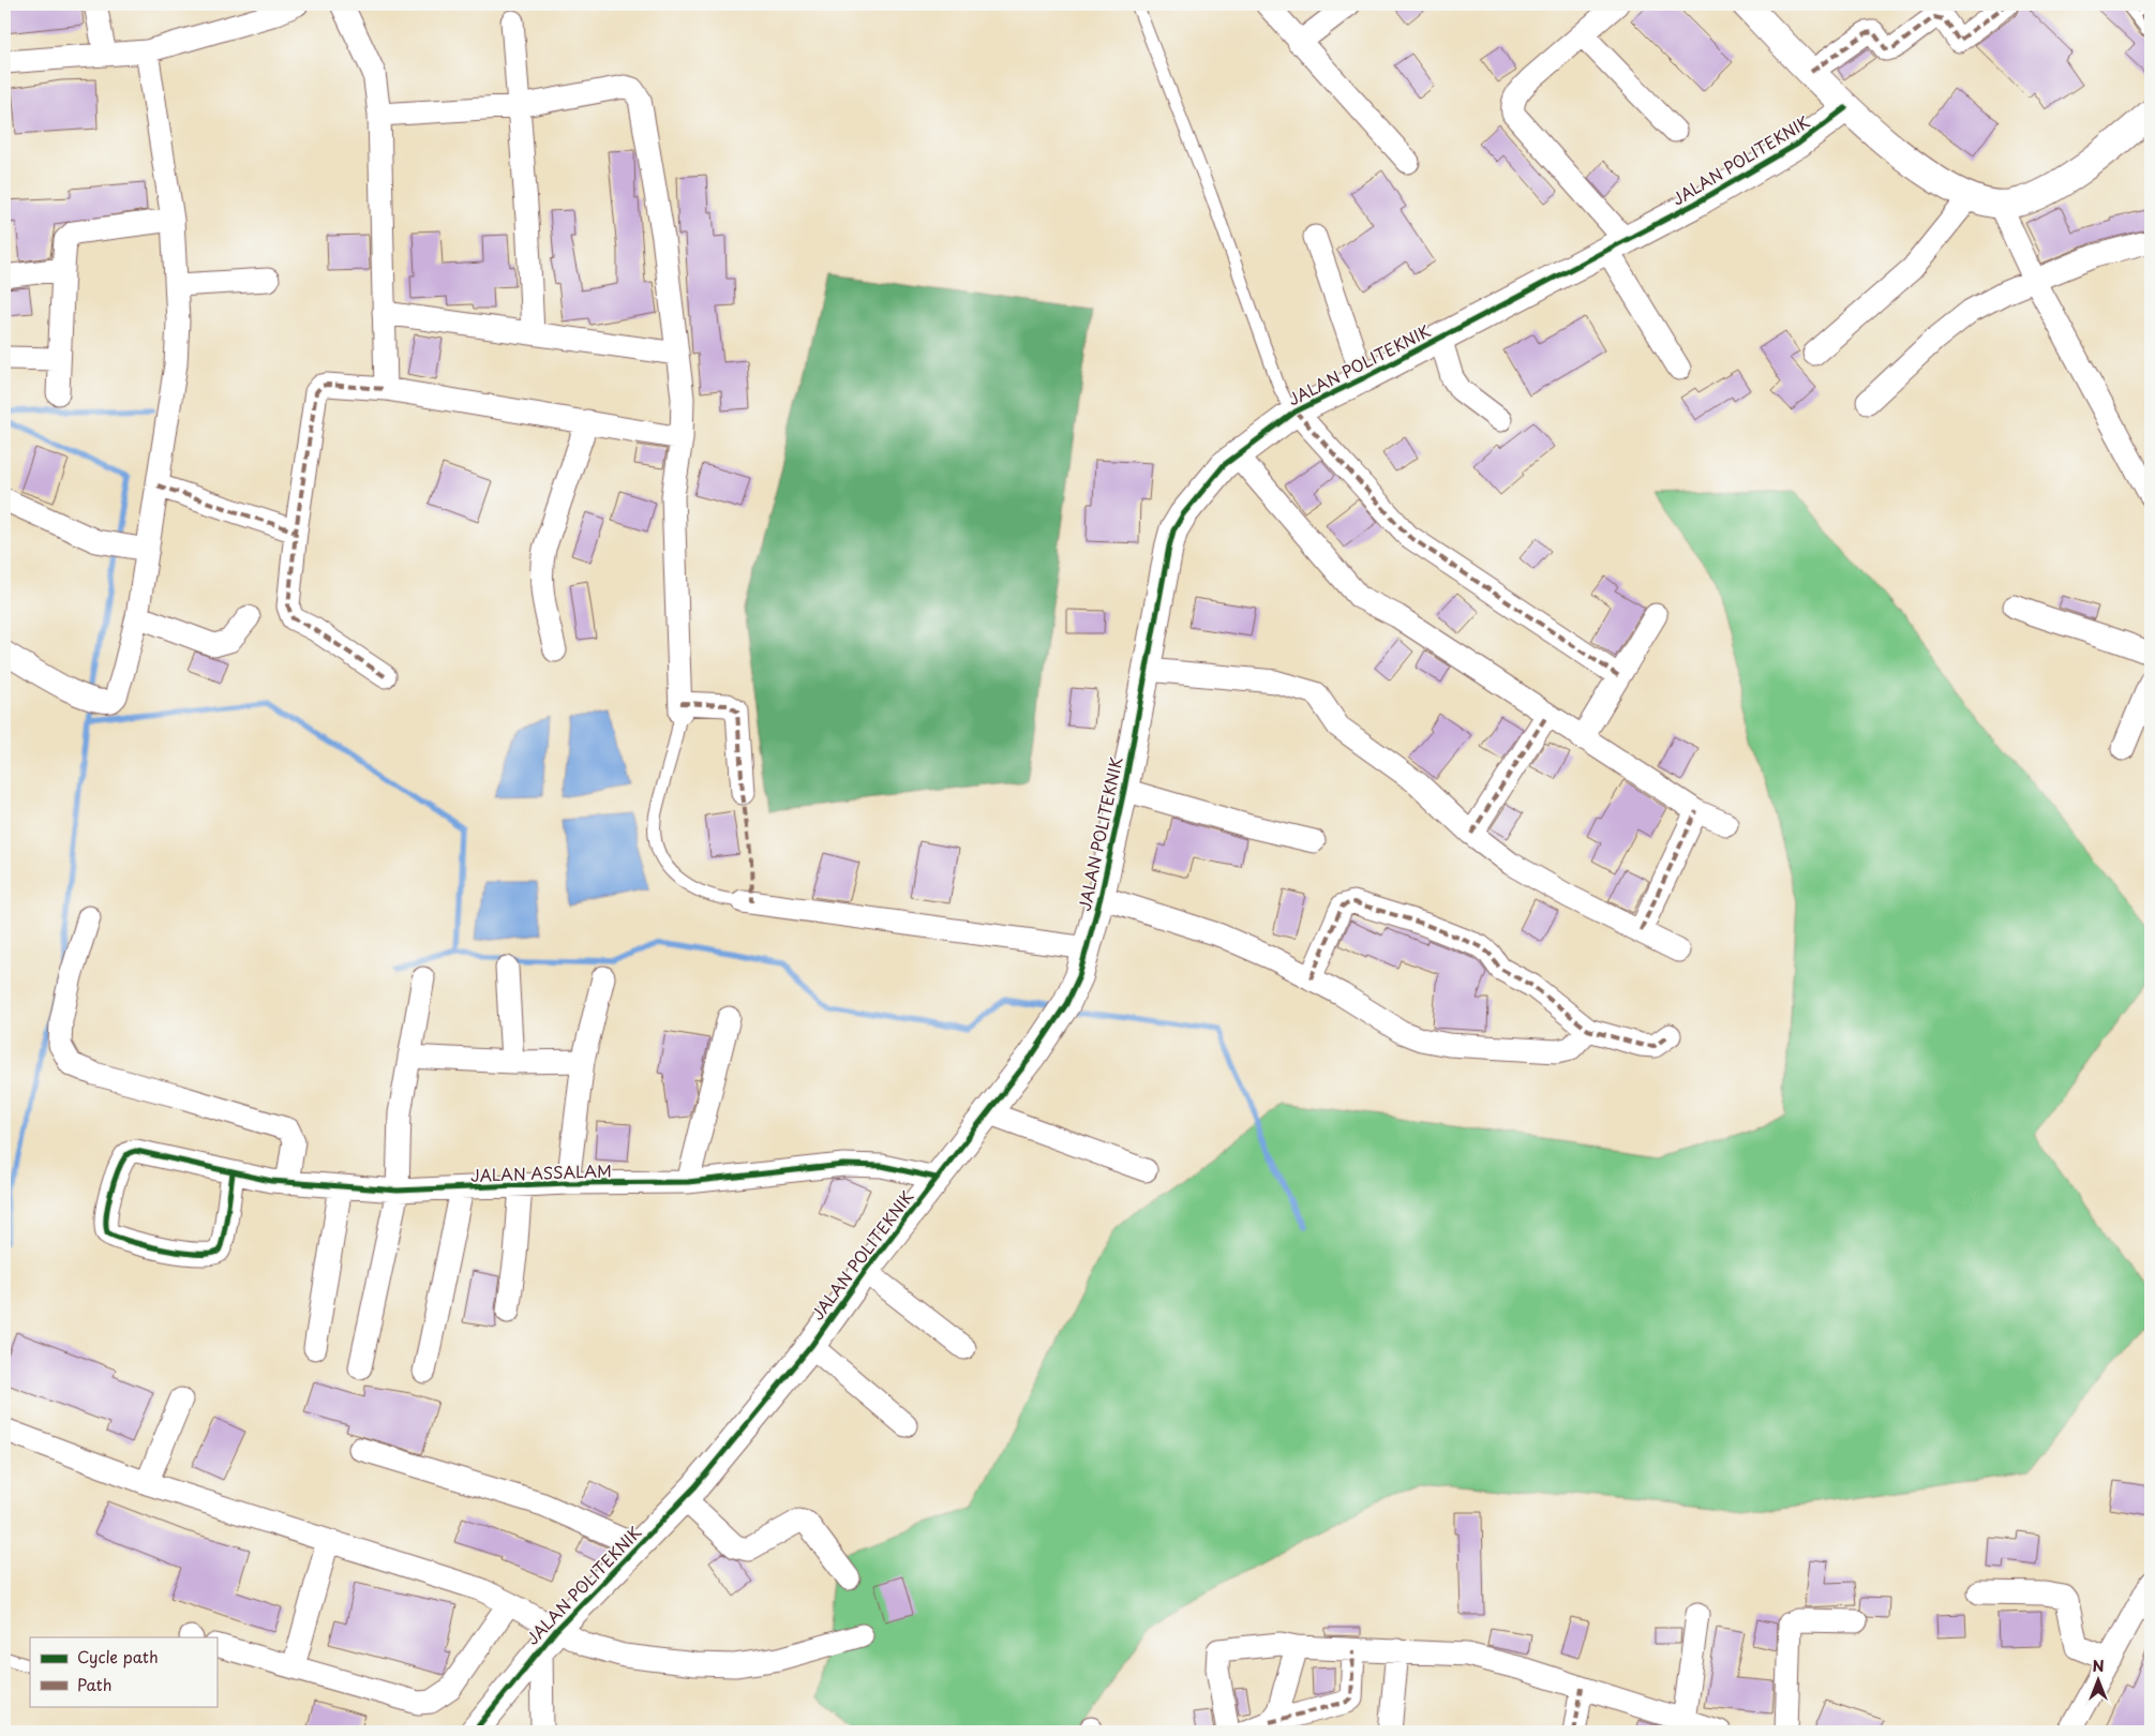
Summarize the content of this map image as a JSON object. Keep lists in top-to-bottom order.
{
  "streets": {
    "street": ["JALAN POLITEKNIK", "JALAN ASSALAM"]
  },
  "crossings": [
    ["JALAN POLITEKNIK", "JALAN ASSALAM"]
  ],
  "legend": ["Cycle path", "Path"],
  "north": "top"
}
